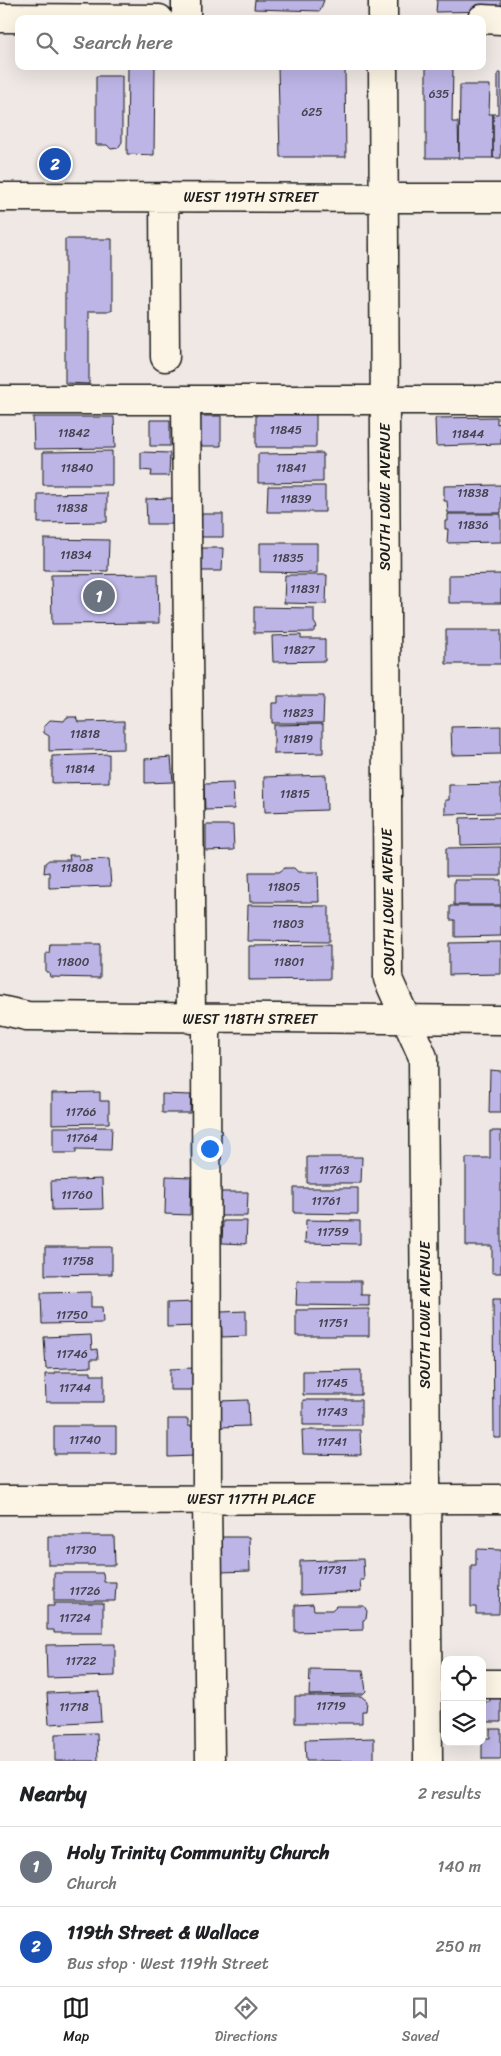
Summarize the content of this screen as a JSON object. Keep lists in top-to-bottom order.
{
  "streets": {
    "street": [
      "WEST 119TH STREET",
      "SOUTH LOWE AVENUE",
      "WEST 118TH STREET",
      "WEST 117TH PLACE"
    ]
  },
  "crossings": [
    ["WEST 119TH STREET", "SOUTH LOWE AVENUE"],
    ["SOUTH LOWE AVENUE", "WEST 118TH STREET"],
    ["SOUTH LOWE AVENUE", "WEST 117TH PLACE"]
  ],
  "house_numbers": [
    "635",
    "625",
    "11845",
    "11842",
    "11844",
    "11840",
    "11841",
    "11838",
    "11839",
    "11838",
    "11836",
    "11834",
    "11835",
    "11831",
    "11827",
    "11823",
    "11818",
    "11819",
    "11814",
    "11815",
    "11808",
    "11805",
    "11803",
    "11800",
    "11801",
    "11766",
    "11764",
    "11763",
    "11760",
    "11761",
    "11759",
    "11758",
    "11750",
    "11751",
    "11746",
    "11745",
    "11744",
    "11743",
    "11740",
    "11741",
    "11730",
    "11731",
    "11726",
    "11724",
    "11722",
    "11719",
    "11718"
  ],
  "page": {
    "search": "Search here",
    "pins": ["2", "1"],
    "heading": ["Nearby", "2 results"],
    "list": [
      {
        "mark": "1",
        "name": "Holy Trinity Community Church",
        "note": "Church",
        "value": "140 m"
      },
      {
        "mark": "2",
        "name": "119th Street & Wallace",
        "note": "Bus stop · West 119th Street",
        "value": "250 m"
      }
    ],
    "nav": ["Map", "Directions", "Saved"]
  }
}
